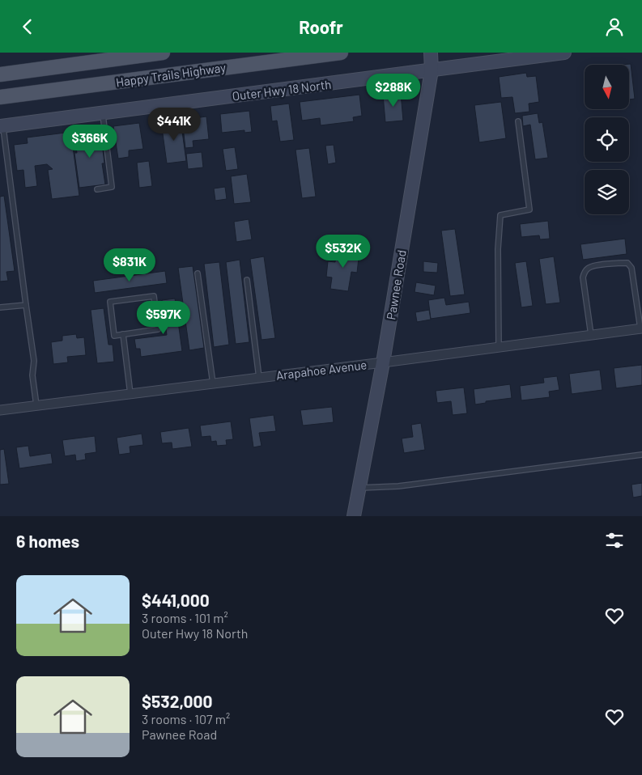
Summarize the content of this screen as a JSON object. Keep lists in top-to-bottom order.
{
  "streets": {
    "main road": ["Happy Trails Highway"],
    "street": ["Outer Hwy 18 North", "Pawnee Road", "Arapahoe Avenue"]
  },
  "crossings": [
    ["Outer Hwy 18 North", "Pawnee Road"],
    ["Pawnee Road", "Arapahoe Avenue"]
  ],
  "north": "bottom",
  "page": {
    "header": "Roofr",
    "price": [
      "$288K",
      "$441K",
      "$366K",
      "$532K",
      "$831K",
      "$597K"
    ],
    "heading": "6 homes",
    "list": [
      {
        "name": "$441,000",
        "note": "3 rooms · 101 m² · Outer Hwy 18 North"
      },
      {
        "name": "$532,000",
        "note": "3 rooms · 107 m² · Pawnee Road"
      }
    ]
  }
}
